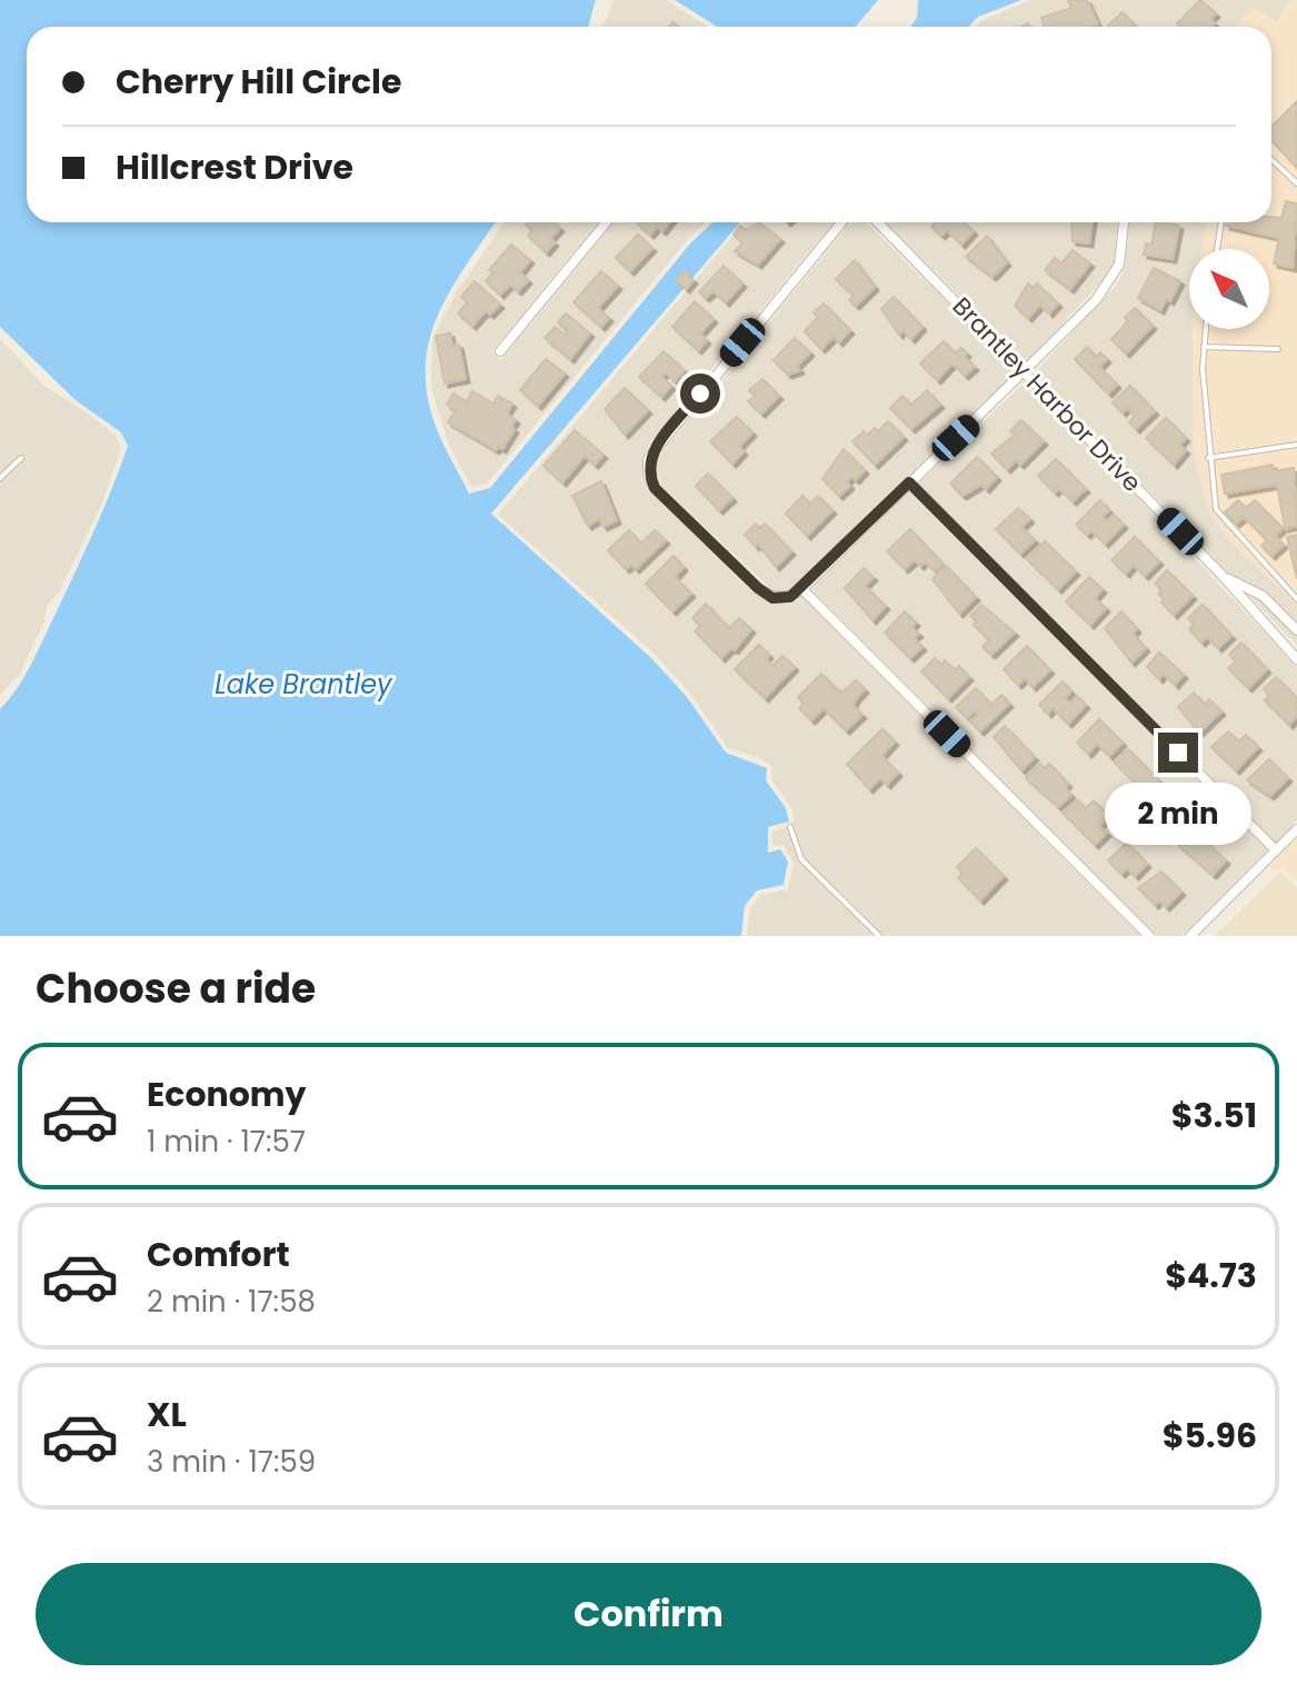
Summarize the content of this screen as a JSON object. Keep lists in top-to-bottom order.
{
  "streets": {
    "street": ["Brantley Harbor Drive"]
  },
  "water": ["Lake Brantley"],
  "north": "top left",
  "page": {
    "banner": ["Cherry Hill Circle", "Hillcrest Drive"],
    "bubble": "2 min",
    "heading": "Choose a ride",
    "list": [
      {
        "name": "Economy",
        "note": "1 min · 17:57",
        "value": "$3.51"
      },
      {
        "name": "Comfort",
        "note": "2 min · 17:58",
        "value": "$4.73"
      },
      {
        "name": "XL",
        "note": "3 min · 17:59",
        "value": "$5.96"
      }
    ],
    "buttons": "Confirm"
  }
}
